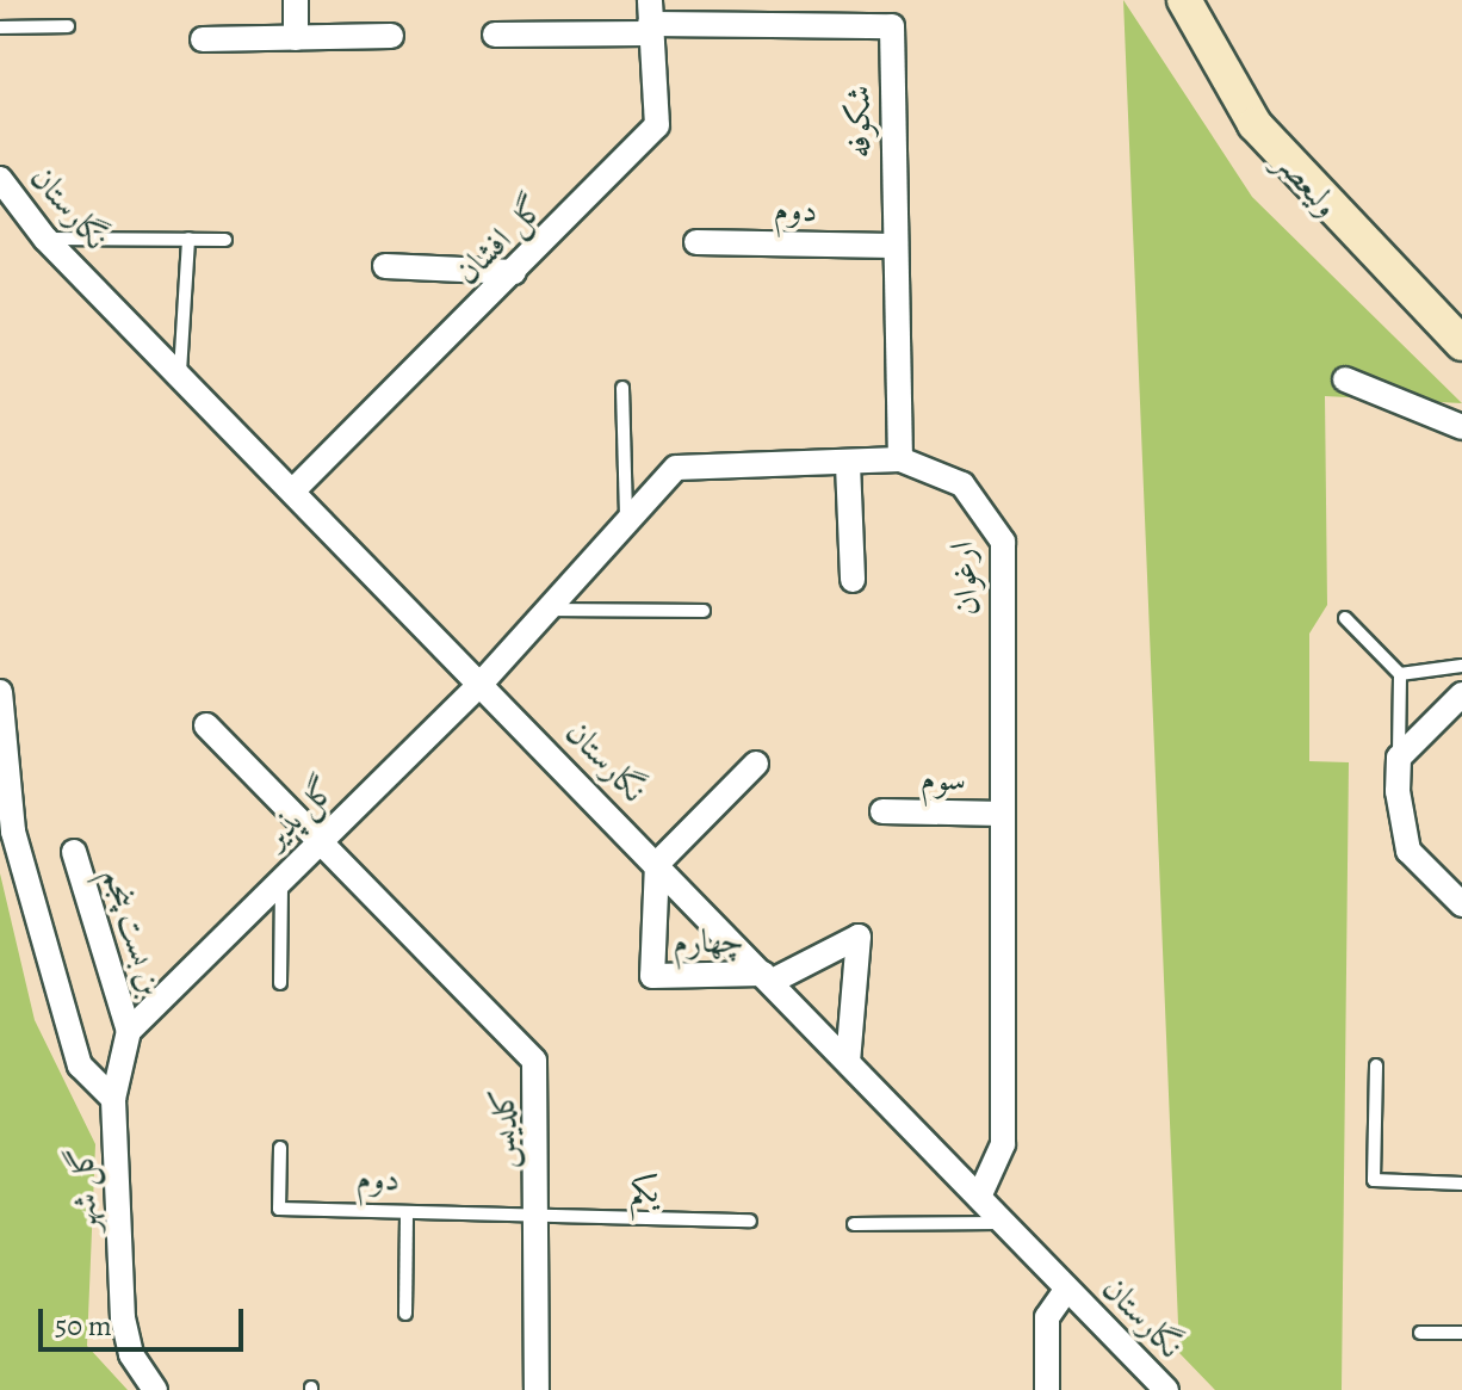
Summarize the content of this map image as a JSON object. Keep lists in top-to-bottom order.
{
  "streets": {
    "main road": ["ولیعصر"],
    "street": [
      "شکوفه",
      "نگارستان",
      "دوم",
      "گل افشان",
      "ارغوان",
      "سوم",
      "گل پذیر",
      "بن بست پنجم",
      "چهارم",
      "کلدیس",
      "گل شهر"
    ],
    "lane": ["یکم"]
  },
  "crossings": [
    ["شکوفه", "دوم"],
    ["شکوفه", "گل افشان"],
    ["شکوفه", "ارغوان"],
    ["نگارستان", "گل افشان"],
    ["نگارستان", "ارغوان"],
    ["نگارستان", "گل پذیر"],
    ["نگارستان", "چهارم"],
    ["دوم", "کلدیس"],
    ["دوم", "یکم"],
    ["ارغوان", "سوم"],
    ["ارغوان", "گل پذیر"],
    ["گل پذیر", "بن بست پنجم"],
    ["گل پذیر", "کلدیس"],
    ["گل پذیر", "گل شهر"],
    ["بن بست پنجم", "گل شهر"],
    ["کلدیس", "یکم"]
  ],
  "scale_bar": "50 m"
}
